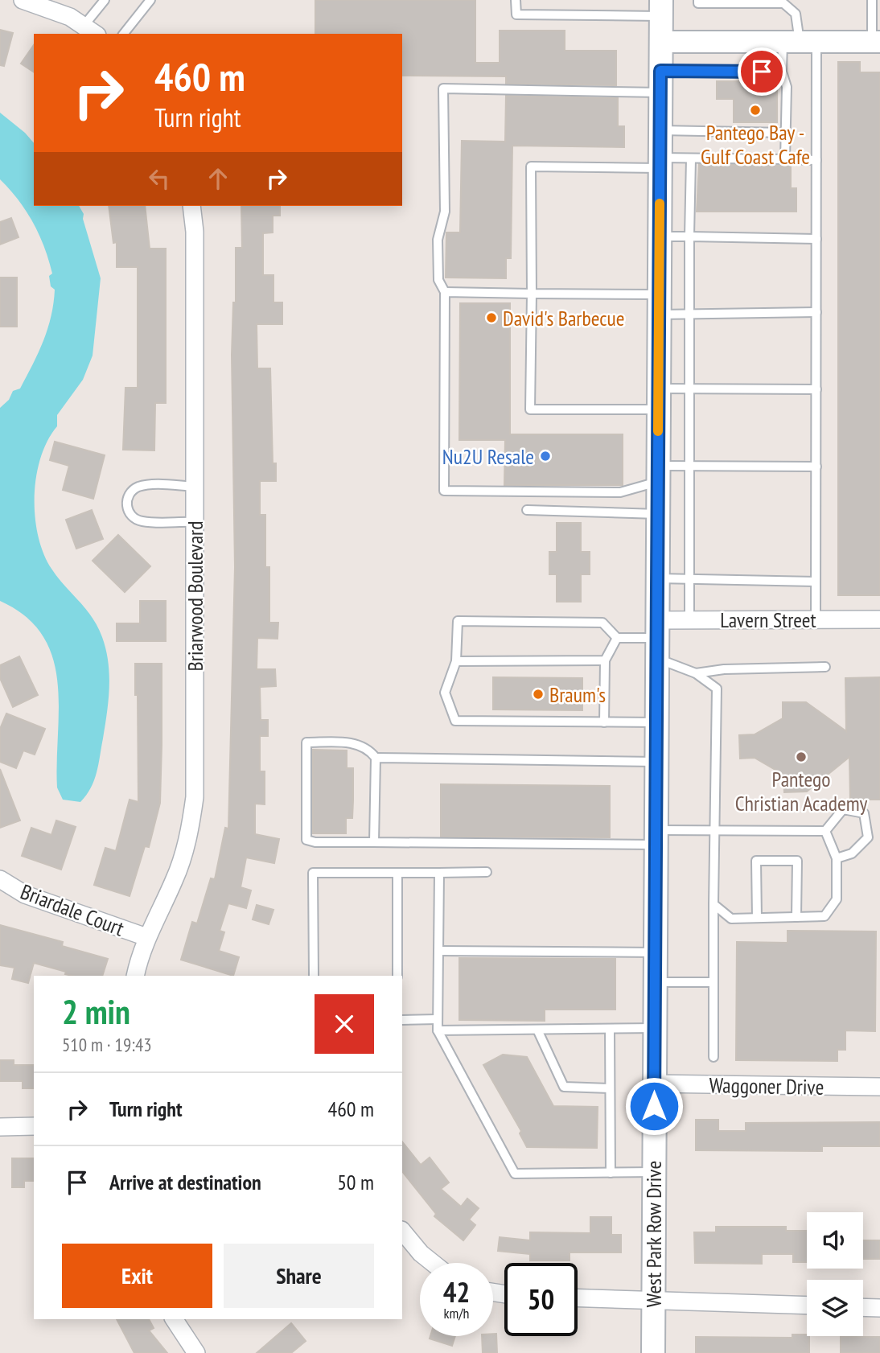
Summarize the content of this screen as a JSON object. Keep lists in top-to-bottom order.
{
  "streets": {
    "main road": ["West Park Row Drive"],
    "street": [
      "Briarwood Boulevard",
      "Lavern Street",
      "Briardale Court",
      "Waggoner Drive"
    ]
  },
  "crossings": [
    ["Briarwood Boulevard", "Briardale Court"],
    ["Lavern Street", "West Park Row Drive"],
    ["Waggoner Drive", "West Park Row Drive"]
  ],
  "places": [
    "Pantego Bay - Gulf Coast Cafe",
    "David's Barbecue",
    "Nu2U Resale",
    "Braum's",
    "Pantego Christian Academy"
  ],
  "page": {
    "turn": ["460 m", "Turn right"],
    "heading": ["2 min", "510 m · 19:43"],
    "list": [
      {
        "name": "Turn right",
        "value": "460 m"
      },
      {
        "name": "Arrive at destination",
        "value": "50 m"
      }
    ],
    "buttons": ["Exit", "Share"],
    "speed": "42 km/h",
    "limit": "50"
  }
}
